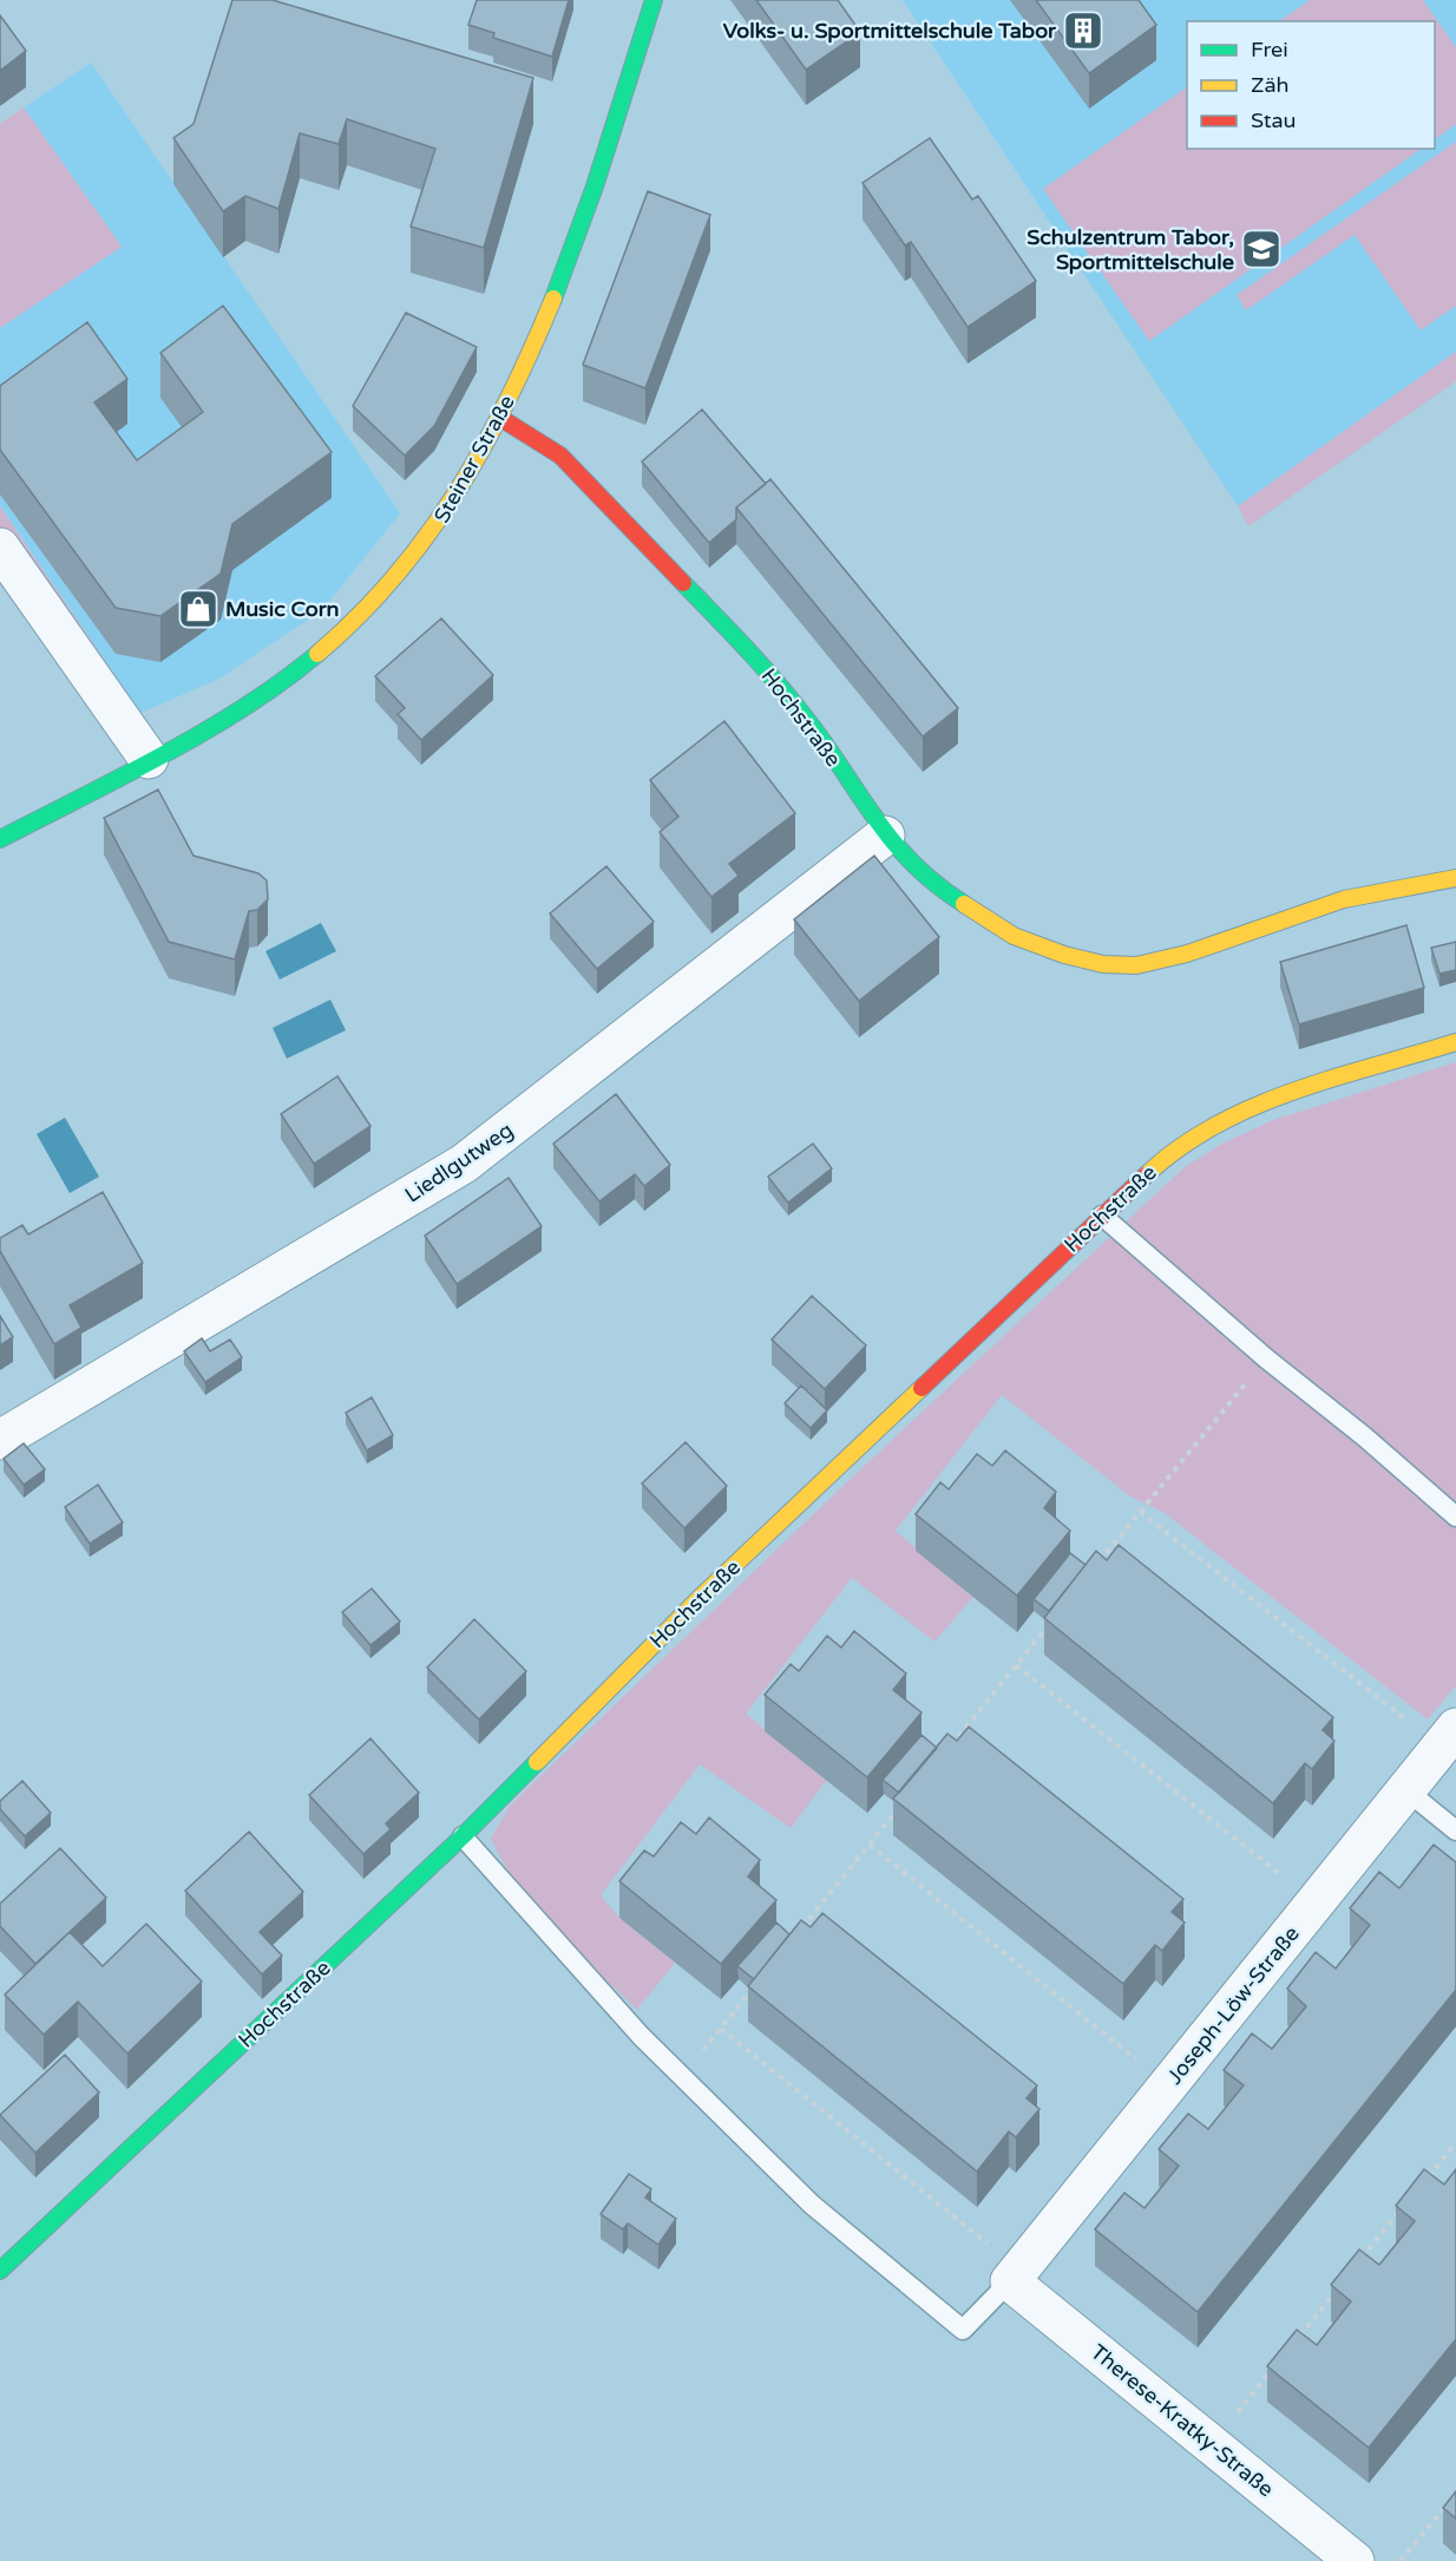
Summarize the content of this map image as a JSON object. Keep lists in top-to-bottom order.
{
  "streets": {
    "street": [
      "Steiner Straße",
      "Hochstraße",
      "Liedlgutweg",
      "Joseph-Löw-Straße",
      "Therese-Kratky-Straße"
    ]
  },
  "crossings": [
    ["Steiner Straße", "Hochstraße"],
    ["Hochstraße", "Liedlgutweg"],
    ["Joseph-Löw-Straße", "Therese-Kratky-Straße"]
  ],
  "places": {
    "building": ["Volks- u. Sportmittelschule Tabor"],
    "school or university": ["Schulzentrum Tabor, Sportmittelschule"],
    "shop": ["Music Corn"]
  },
  "legend": ["Frei", "Zäh", "Stau"]
}
